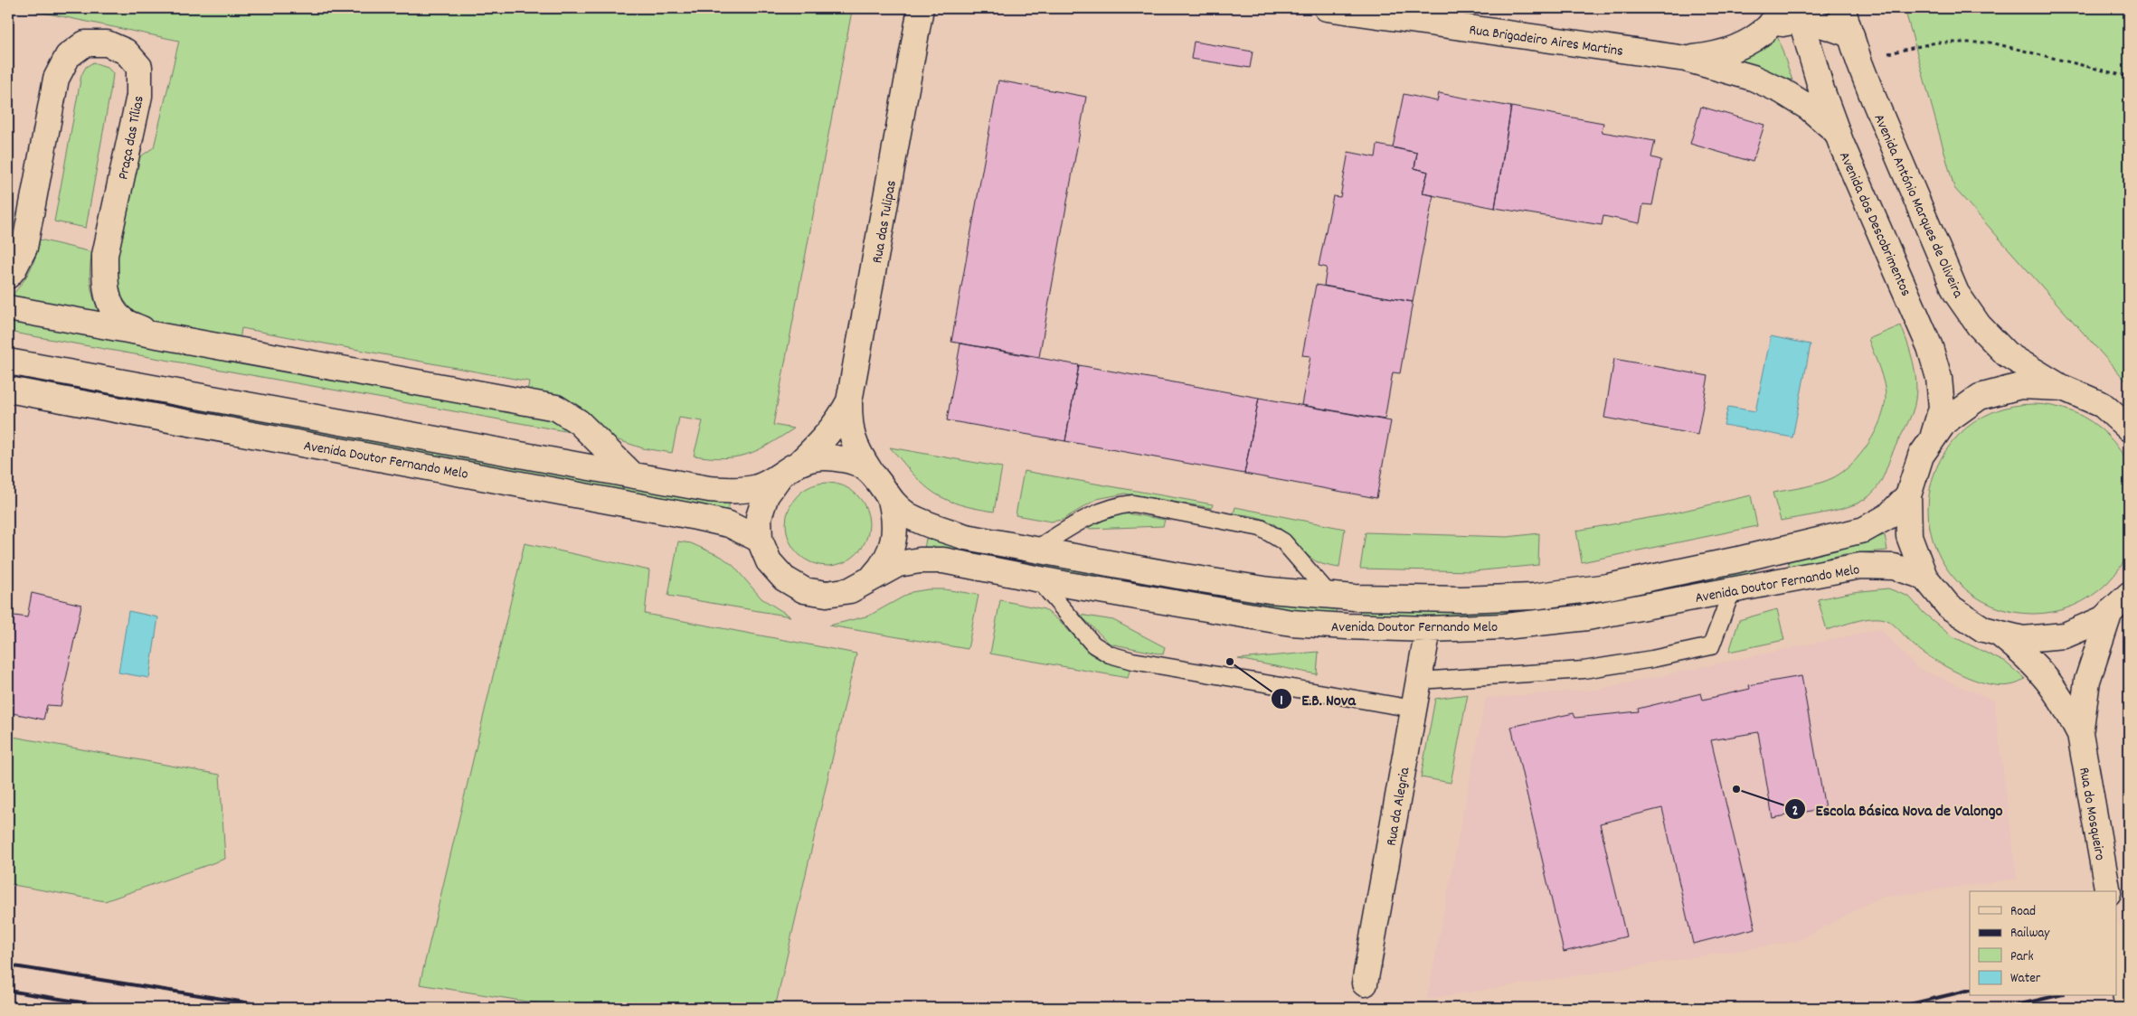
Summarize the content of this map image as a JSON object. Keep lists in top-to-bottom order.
{
  "streets": {
    "street": [
      "Rua Brigadeiro Aires Martins",
      "Praça das Tílias",
      "Avenida António Marques de Oliveira",
      "Rua das Tulipas",
      "Avenida dos Descobrimentos",
      "Avenida Doutor Fernando Melo",
      "Rua da Alegria",
      "Rua do Mosqueiro"
    ]
  },
  "crossings": [
    ["Rua Brigadeiro Aires Martins", "Avenida António Marques de Oliveira"],
    ["Rua Brigadeiro Aires Martins", "Avenida dos Descobrimentos"],
    ["Avenida Doutor Fernando Melo", "Rua da Alegria"]
  ],
  "places": ["E.B. Nova", "Escola Básica Nova de Valongo"],
  "legend": [
    "Road",
    "Railway",
    "Park",
    "Water"
  ]
}
